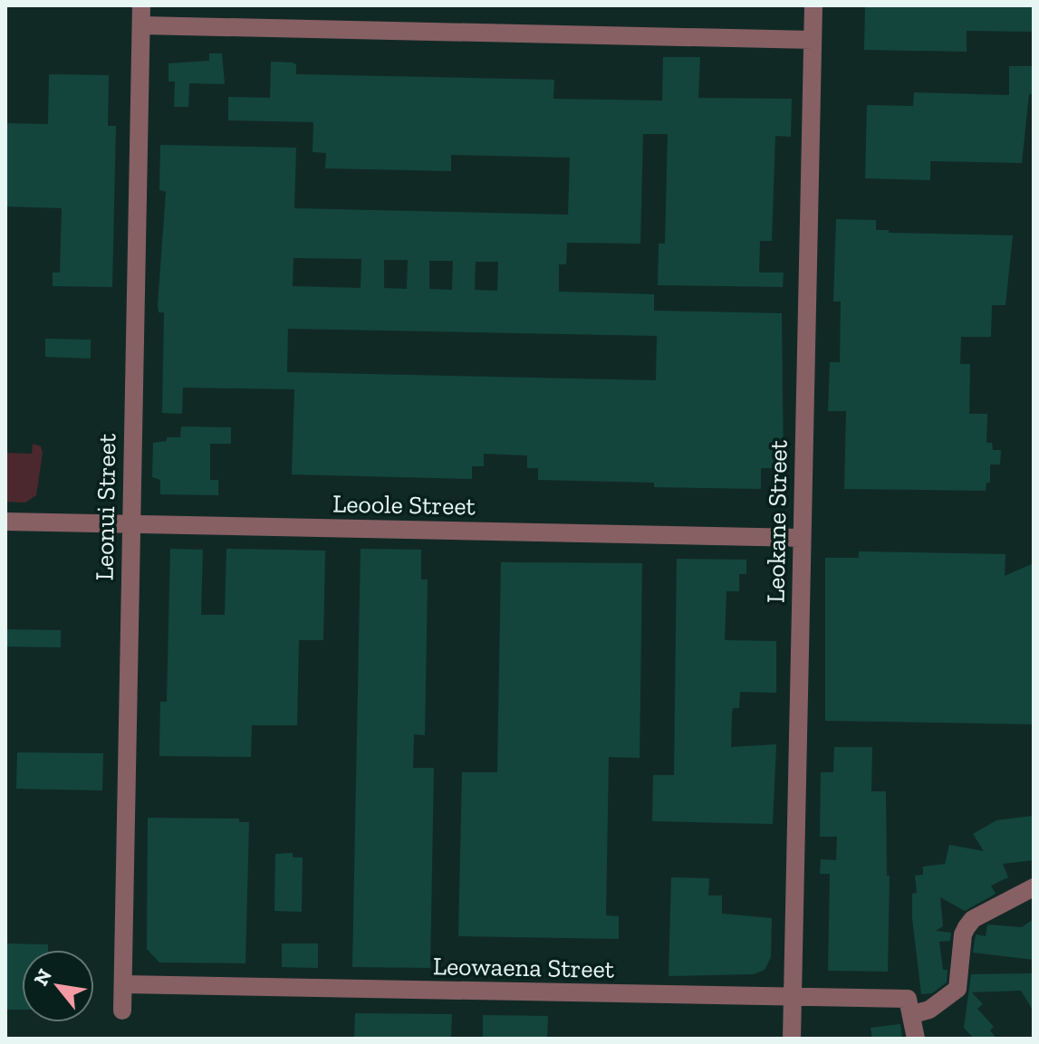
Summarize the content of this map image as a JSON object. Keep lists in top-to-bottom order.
{
  "streets": {
    "street": [
      "Leoole Street",
      "Leonui Street",
      "Leokane Street",
      "Leowaena Street"
    ]
  },
  "crossings": [
    ["Leoole Street", "Leonui Street"],
    ["Leoole Street", "Leokane Street"],
    ["Leonui Street", "Leowaena Street"],
    ["Leokane Street", "Leowaena Street"]
  ],
  "north": "top left"
}
